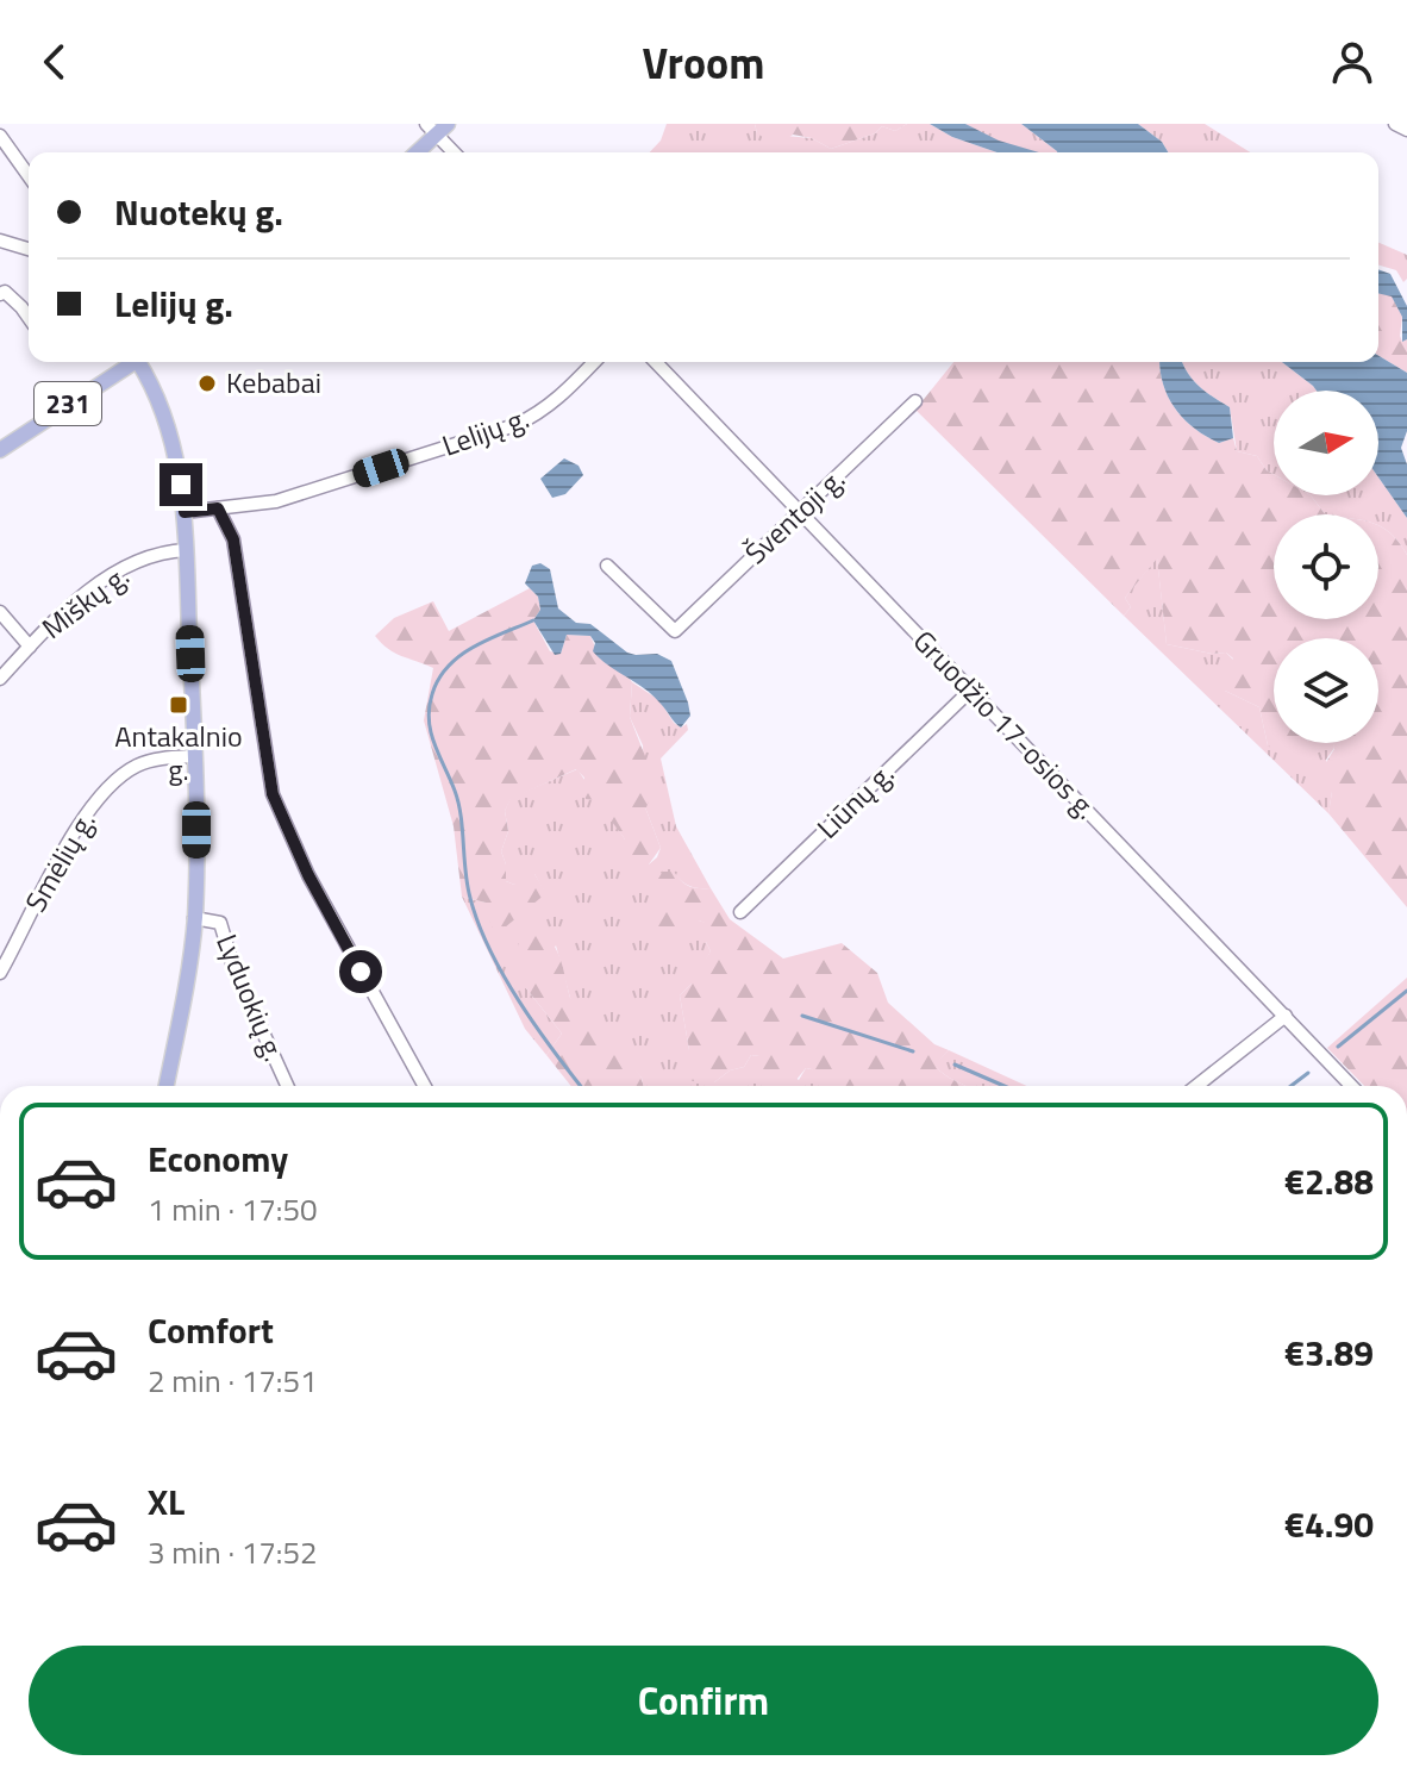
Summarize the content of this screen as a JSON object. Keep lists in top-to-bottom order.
{
  "streets": {
    "main road": ["231"],
    "street": [
      "Lelijų g.",
      "Šventoji g.",
      "Miškų g.",
      "Gruodžio 17-osios g.",
      "Liūnų g.",
      "Smėlių g.",
      "Lyduokių g."
    ]
  },
  "crossings": [
    ["Šventoji g.", "Gruodžio 17-osios g."],
    ["Gruodžio 17-osios g.", "Liūnų g."]
  ],
  "places": {
    "other": ["Kebabai"],
    "transit": ["Antakalnio g."]
  },
  "north": "right",
  "page": {
    "header": "Vroom",
    "banner": ["Nuotekų g.", "Lelijų g."],
    "list": [
      {
        "name": "Economy",
        "note": "1 min · 17:50",
        "value": "€2.88"
      },
      {
        "name": "Comfort",
        "note": "2 min · 17:51",
        "value": "€3.89"
      },
      {
        "name": "XL",
        "note": "3 min · 17:52",
        "value": "€4.90"
      }
    ],
    "buttons": "Confirm"
  }
}
